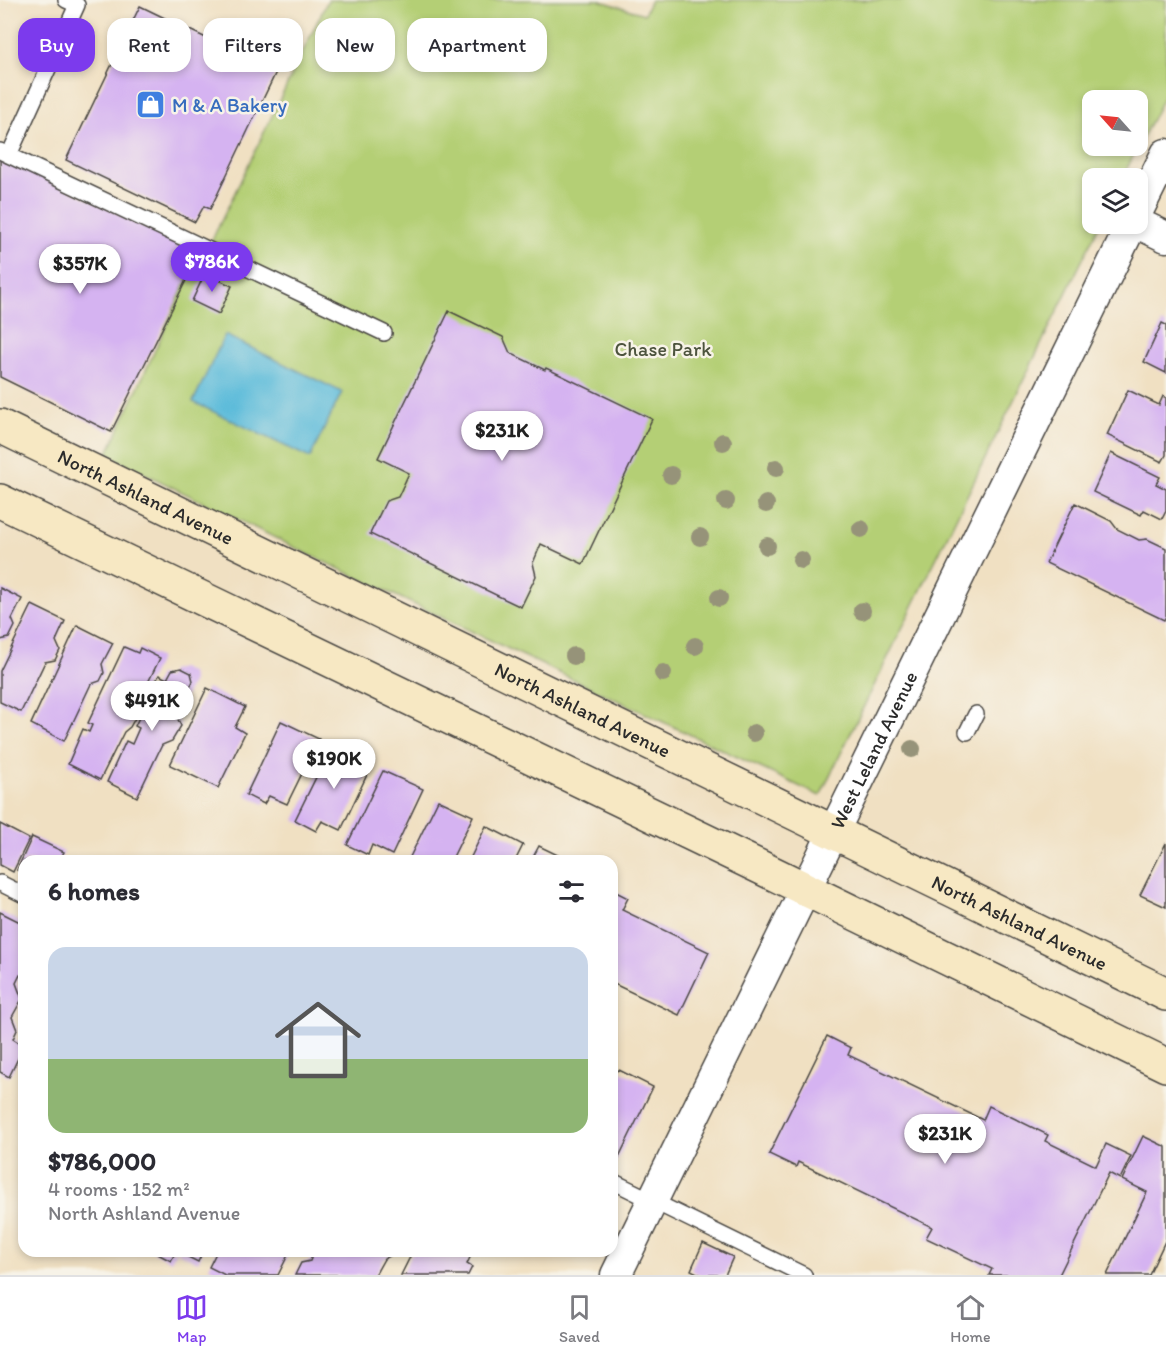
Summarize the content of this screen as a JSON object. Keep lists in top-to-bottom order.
{
  "streets": {
    "main road": ["North Ashland Avenue"],
    "street": ["West Leland Avenue"]
  },
  "crossings": [
    ["North Ashland Avenue", "West Leland Avenue"]
  ],
  "parks": ["Chase Park"],
  "places": {
    "shop": ["M & A Bakery"]
  },
  "north": "top left",
  "page": {
    "chip": [
      "Buy",
      "Rent",
      "Filters",
      "New",
      "Apartment"
    ],
    "price": [
      "$786K",
      "$357K",
      "$231K",
      "$491K",
      "$190K",
      "$231K"
    ],
    "heading": "6 homes",
    "list": [
      {
        "name": "$786,000",
        "note": "4 rooms · 152 m² · North Ashland Avenue"
      }
    ],
    "tabs": ["Map", "Saved", "Home"]
  }
}
